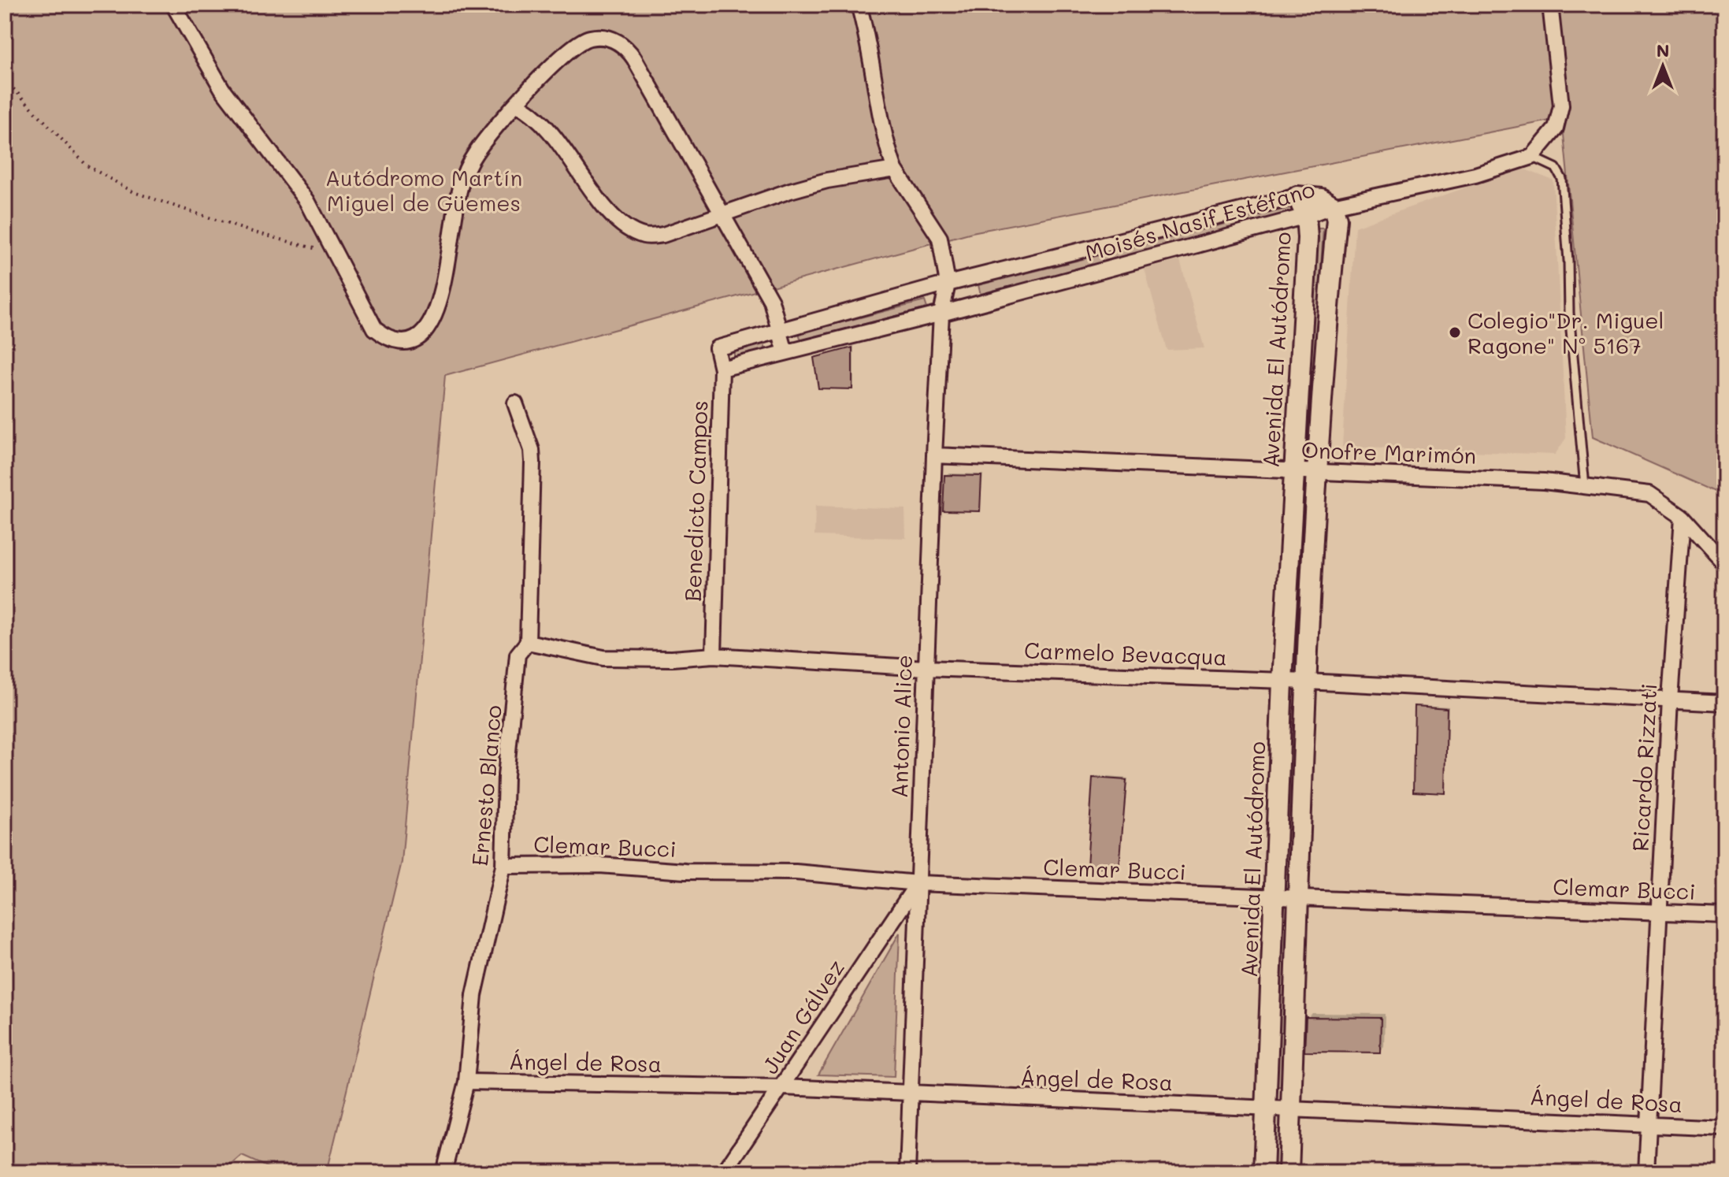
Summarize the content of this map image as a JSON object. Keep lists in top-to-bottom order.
{
  "streets": {
    "street": [
      "Moisés Nasif Estéfano",
      "Avenida El Autódromo",
      "Onofre Marimón",
      "Benedicto Campos",
      "Carmelo Bevacqua",
      "Antonio Alice",
      "Ricardo Rizzati",
      "Ernesto Blanco",
      "Clemar Bucci",
      "Juan Gálvez",
      "Ángel de Rosa"
    ]
  },
  "crossings": [
    ["Moisés Nasif Estéfano", "Avenida El Autódromo"],
    ["Moisés Nasif Estéfano", "Benedicto Campos"],
    ["Moisés Nasif Estéfano", "Antonio Alice"],
    ["Avenida El Autódromo", "Onofre Marimón"],
    ["Avenida El Autódromo", "Carmelo Bevacqua"],
    ["Avenida El Autódromo", "Clemar Bucci"],
    ["Avenida El Autódromo", "Ángel de Rosa"],
    ["Onofre Marimón", "Antonio Alice"],
    ["Onofre Marimón", "Ricardo Rizzati"],
    ["Benedicto Campos", "Carmelo Bevacqua"],
    ["Carmelo Bevacqua", "Antonio Alice"],
    ["Carmelo Bevacqua", "Ricardo Rizzati"],
    ["Carmelo Bevacqua", "Ernesto Blanco"],
    ["Antonio Alice", "Clemar Bucci"],
    ["Antonio Alice", "Juan Gálvez"],
    ["Antonio Alice", "Ángel de Rosa"],
    ["Ricardo Rizzati", "Clemar Bucci"],
    ["Ricardo Rizzati", "Ángel de Rosa"],
    ["Ernesto Blanco", "Clemar Bucci"],
    ["Ernesto Blanco", "Ángel de Rosa"],
    ["Clemar Bucci", "Juan Gálvez"],
    ["Juan Gálvez", "Ángel de Rosa"]
  ],
  "parks": ["Autódromo Martín Miguel de Güemes"],
  "places": ["Colegio\"Dr. Miguel Ragone\" Nº 5167"],
  "north": "top"
}
